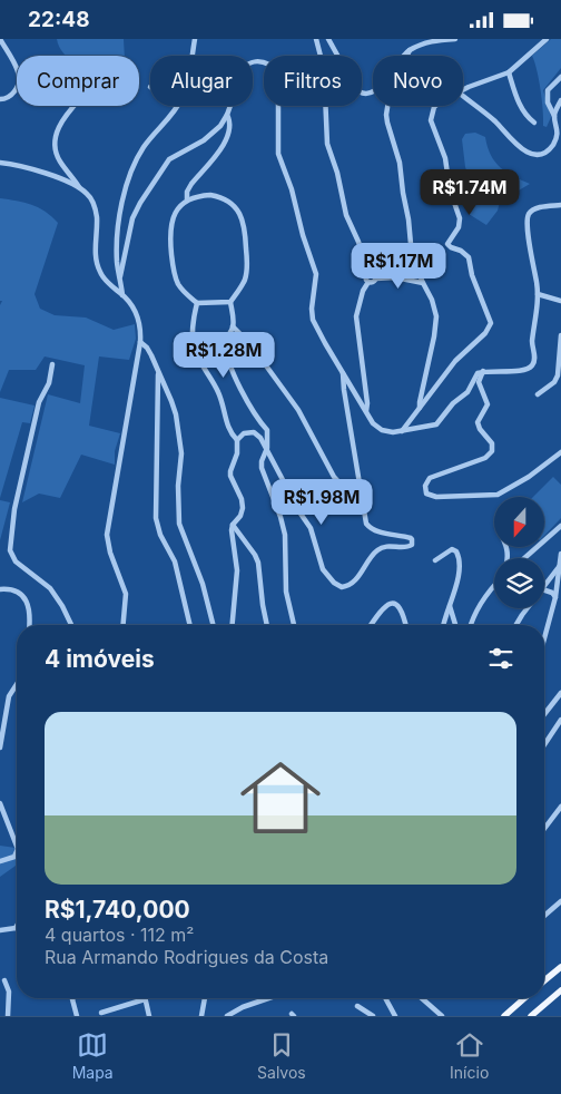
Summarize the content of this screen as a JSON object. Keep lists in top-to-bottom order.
{
  "north": "bottom",
  "page": {
    "status": "22:48",
    "chip": [
      "Comprar",
      "Alugar",
      "Filtros",
      "Novo"
    ],
    "price": [
      "R$1.74M",
      "R$1.17M",
      "R$1.28M",
      "R$1.98M"
    ],
    "heading": "4 imóveis",
    "list": [
      {
        "name": "R$1,740,000",
        "note": "4 quartos · 112 m² · Rua Armando Rodrigues da Costa"
      }
    ],
    "tabs": ["Mapa", "Salvos", "Início"]
  }
}
